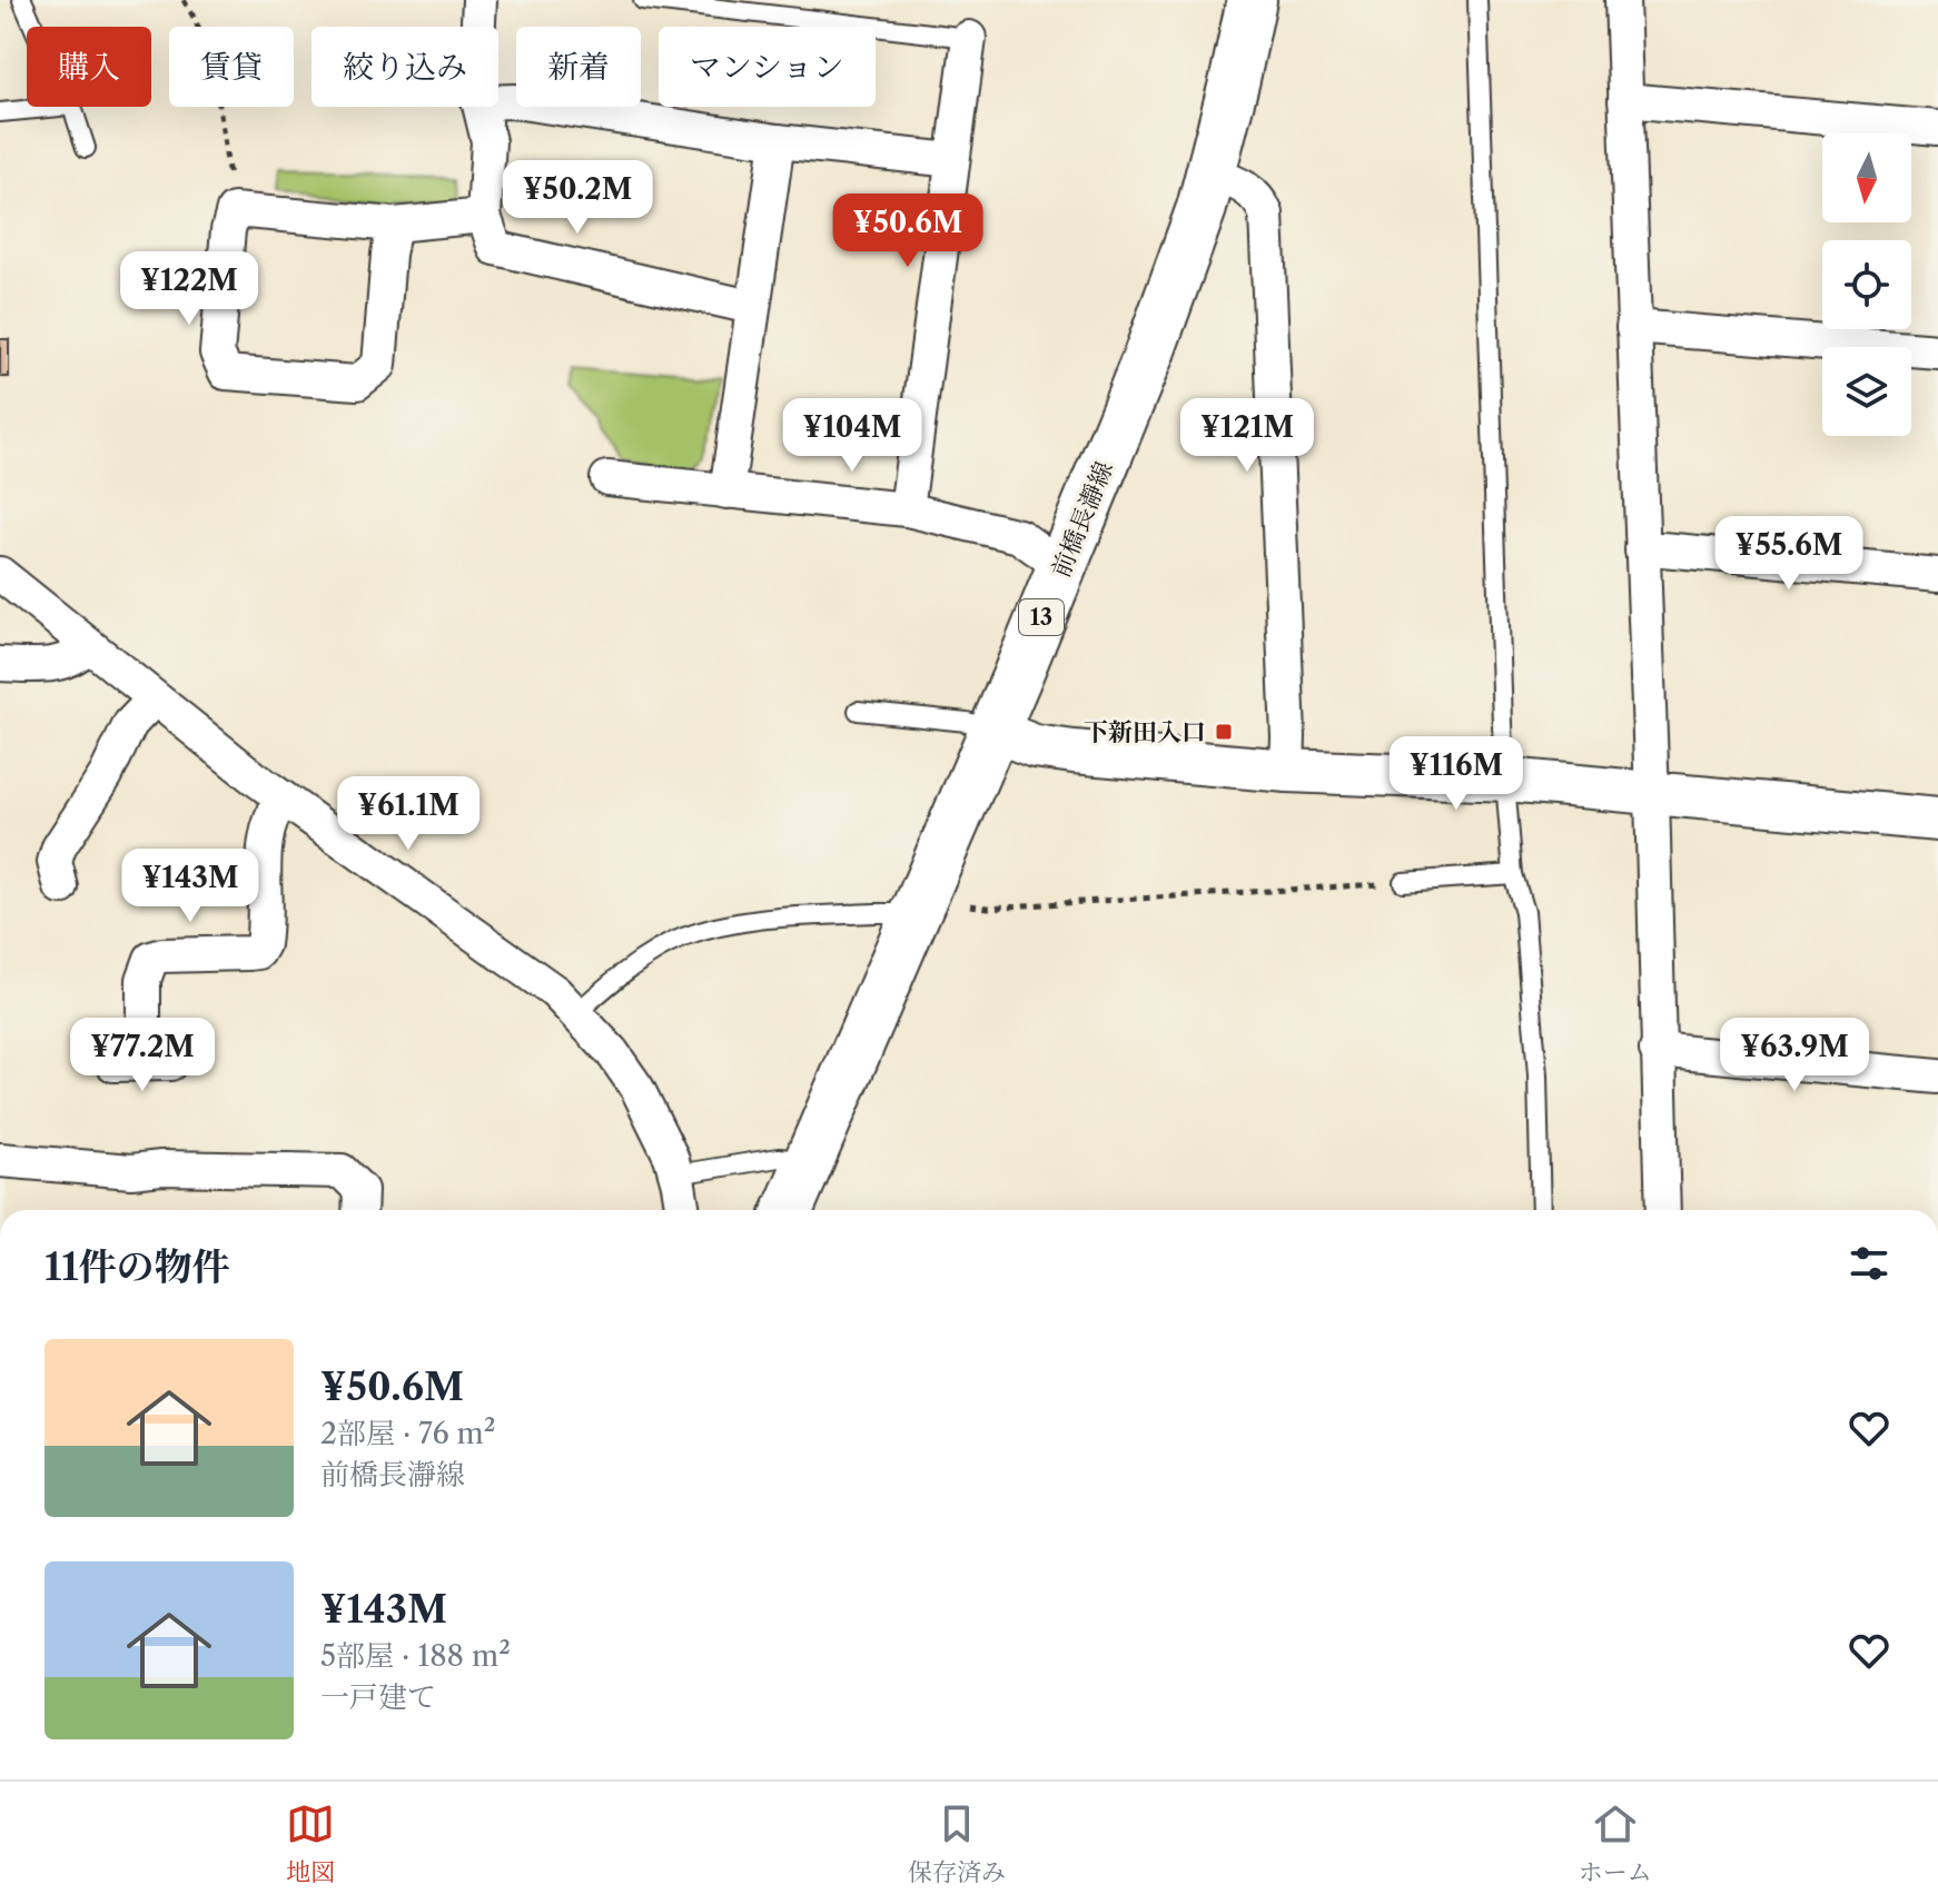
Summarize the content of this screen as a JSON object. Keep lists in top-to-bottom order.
{
  "streets": {
    "main road": ["前橋長瀞線", "13"]
  },
  "places": {
    "transit": ["下新田入口"]
  },
  "north": "bottom",
  "page": {
    "chip": [
      "購入",
      "賃貸",
      "絞り込み",
      "新着",
      "マンション"
    ],
    "price": [
      "¥50.2M",
      "¥50.6M",
      "¥122M",
      "¥104M",
      "¥121M",
      "¥55.6M",
      "¥116M",
      "¥61.1M",
      "¥143M",
      "¥77.2M",
      "¥63.9M"
    ],
    "heading": "11件の物件",
    "list": [
      {
        "name": "¥50.6M",
        "note": "2部屋 · 76 m² · 前橋長瀞線"
      },
      {
        "name": "¥143M",
        "note": "5部屋 · 188 m² · 一戸建て"
      }
    ],
    "tabs": ["地図", "保存済み", "ホーム"]
  }
}
